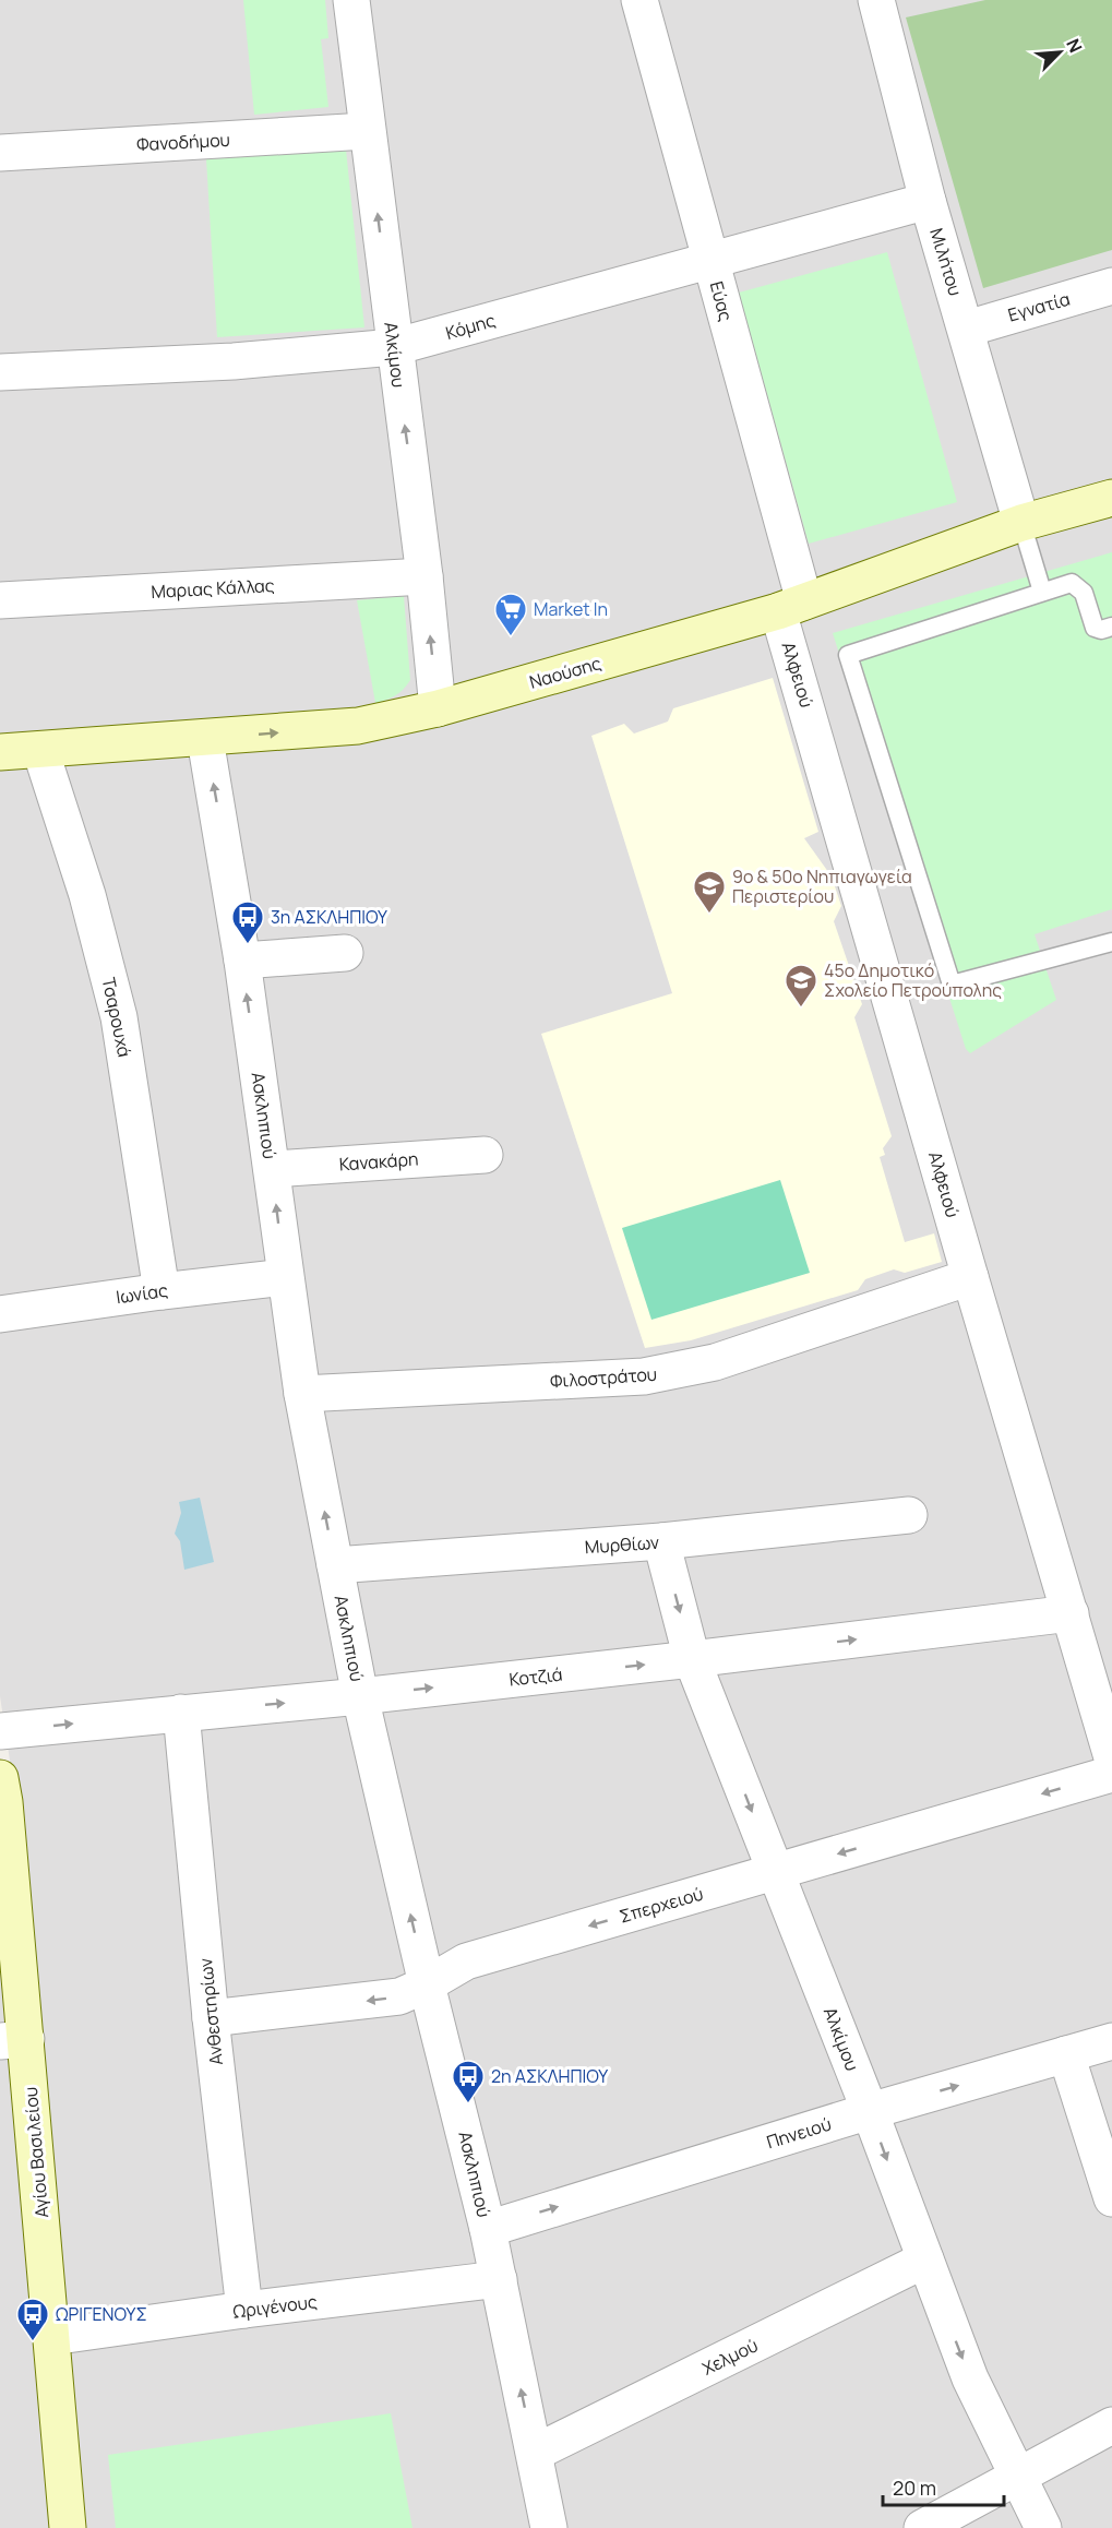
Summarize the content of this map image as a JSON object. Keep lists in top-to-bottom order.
{
  "streets": {
    "street": [
      "Φανοδήμου",
      "Μιλήτου",
      "Εύας",
      "Εγνατία",
      "Κόμης",
      "Αλκίμου",
      "Μαριας Κάλλας",
      "Ναούσης",
      "Αλφειού",
      "Τσαρουχά",
      "Ασκληπιού",
      "Κανακάρη",
      "Ιωνίας",
      "Φιλοστράτου",
      "Μυρθίων",
      "Κοτζιά",
      "Σπερχειού",
      "Ανθεστηρίων",
      "Πηνειού",
      "Αγίου Βασιλείου",
      "Ωριγένους",
      "Χελμού"
    ]
  },
  "crossings": [
    ["Φανοδήμου", "Αλκίμου"],
    ["Μιλήτου", "Εγνατία"],
    ["Μιλήτου", "Κόμης"],
    ["Μιλήτου", "Ναούσης"],
    ["Εύας", "Κόμης"],
    ["Εύας", "Ναούσης"],
    ["Εύας", "Αλφειού"],
    ["Κόμης", "Αλκίμου"],
    ["Αλκίμου", "Μαριας Κάλλας"],
    ["Αλκίμου", "Ναούσης"],
    ["Αλκίμου", "Μυρθίων"],
    ["Αλκίμου", "Κοτζιά"],
    ["Αλκίμου", "Σπερχειού"],
    ["Αλκίμου", "Πηνειού"],
    ["Αλκίμου", "Χελμού"],
    ["Ναούσης", "Αλφειού"],
    ["Ναούσης", "Τσαρουχά"],
    ["Ναούσης", "Ασκληπιού"],
    ["Αλφειού", "Φιλοστράτου"],
    ["Αλφειού", "Κοτζιά"],
    ["Τσαρουχά", "Ιωνίας"],
    ["Ασκληπιού", "Κανακάρη"],
    ["Ασκληπιού", "Ιωνίας"],
    ["Ασκληπιού", "Φιλοστράτου"],
    ["Ασκληπιού", "Μυρθίων"],
    ["Ασκληπιού", "Κοτζιά"],
    ["Ασκληπιού", "Σπερχειού"],
    ["Ασκληπιού", "Πηνειού"],
    ["Ασκληπιού", "Ωριγένους"],
    ["Ασκληπιού", "Χελμού"],
    ["Κοτζιά", "Ανθεστηρίων"],
    ["Σπερχειού", "Ανθεστηρίων"],
    ["Ανθεστηρίων", "Ωριγένους"],
    ["Αγίου Βασιλείου", "Ωριγένους"]
  ],
  "one_way": [
    "Ασκληπιού",
    "Κοτζιά",
    "Σπερχειού",
    "Πηνειού"
  ],
  "places": {
    "supermarket": ["Market In"],
    "school or university": ["9ο & 50ο Νηπιαγωγεία Περιστερίου", "45ο Δημοτικό Σχολείο Πετρούπολης"],
    "bus stop": ["3η ΑΣΚΛΗΠΙΟΥ", "2η ΑΣΚΛΗΠΙΟΥ", "ΩΡΙΓΕΝΟΥΣ"]
  },
  "scale_bar": "20 m",
  "north": "top right"
}
